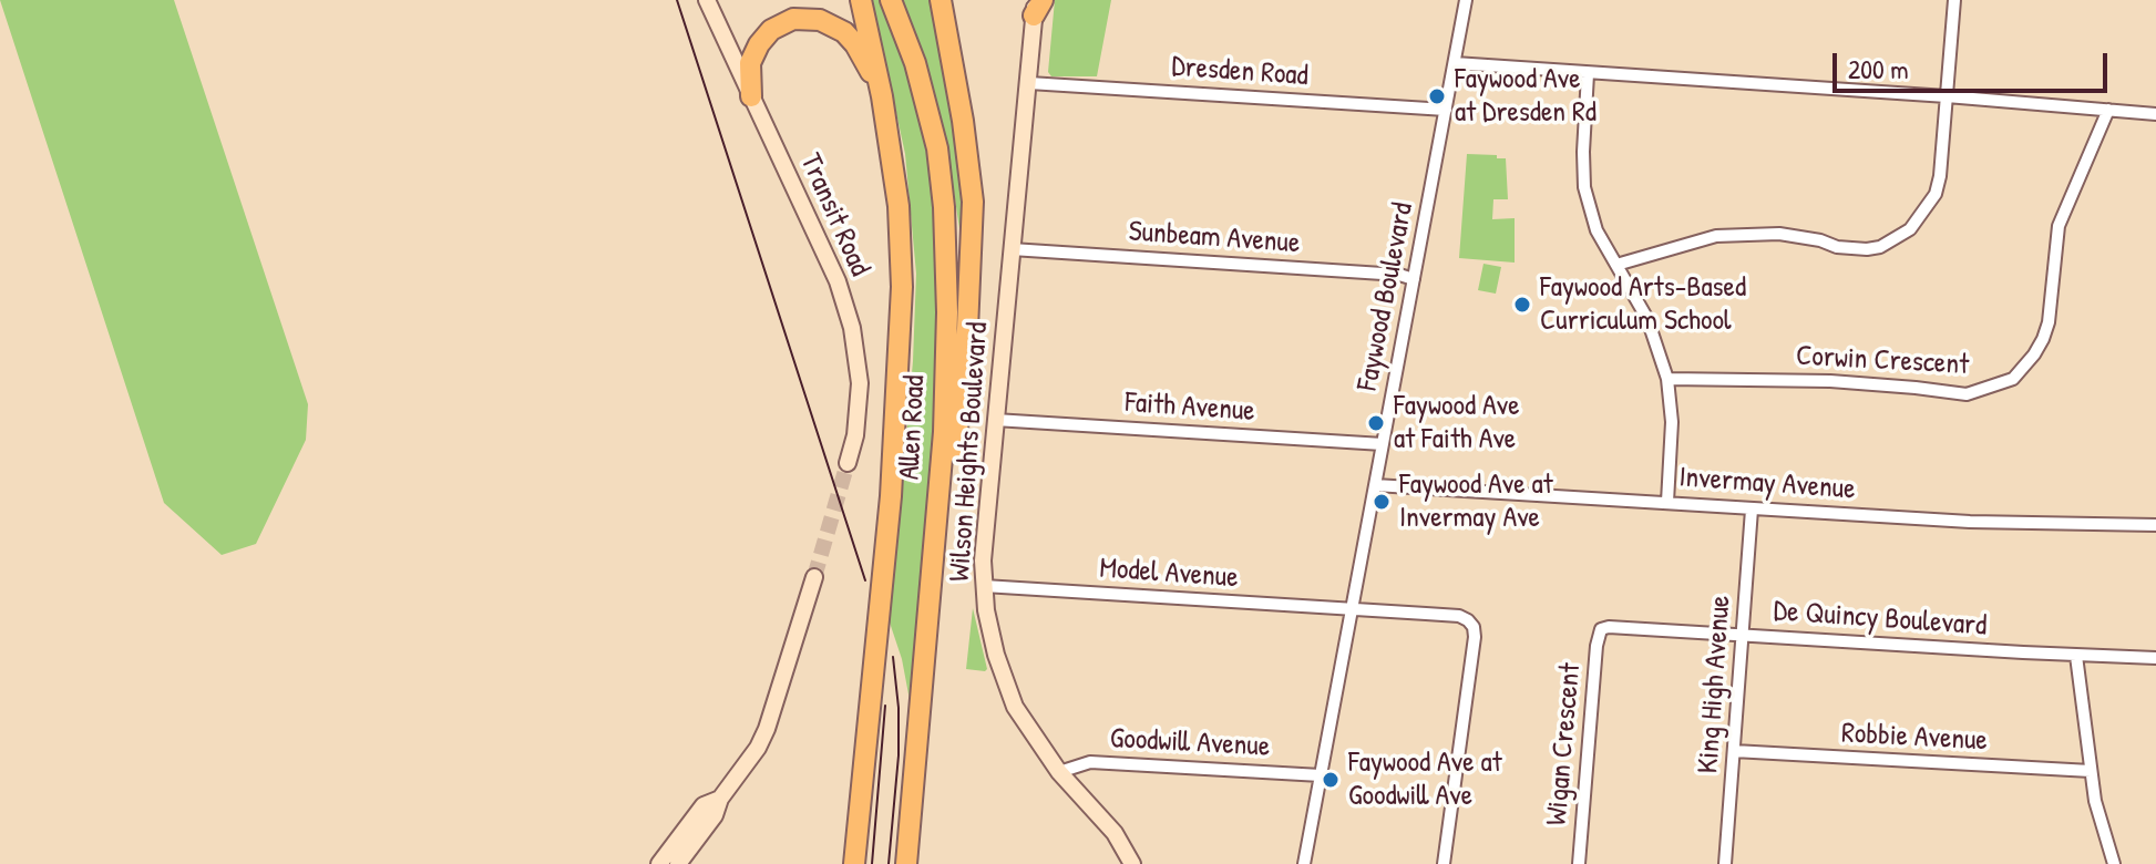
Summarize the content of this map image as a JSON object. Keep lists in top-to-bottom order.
{
  "streets": {
    "highway": ["Allen Road"],
    "street": [
      "Dresden Road",
      "Transit Road",
      "Sunbeam Avenue",
      "Faywood Boulevard",
      "Corwin Crescent",
      "Faith Avenue",
      "Wilson Heights Boulevard",
      "Invermay Avenue",
      "Model Avenue",
      "De Quincy Boulevard",
      "King High Avenue",
      "Robbie Avenue",
      "Goodwill Avenue",
      "Wigan Crescent"
    ]
  },
  "crossings": [
    ["Dresden Road", "Faywood Boulevard"],
    ["Dresden Road", "Wilson Heights Boulevard"],
    ["Sunbeam Avenue", "Faywood Boulevard"],
    ["Sunbeam Avenue", "Wilson Heights Boulevard"],
    ["Faywood Boulevard", "Faith Avenue"],
    ["Faywood Boulevard", "Invermay Avenue"],
    ["Faywood Boulevard", "Model Avenue"],
    ["Faywood Boulevard", "Goodwill Avenue"],
    ["Faith Avenue", "Wilson Heights Boulevard"],
    ["Wilson Heights Boulevard", "Model Avenue"],
    ["Wilson Heights Boulevard", "Goodwill Avenue"],
    ["Invermay Avenue", "King High Avenue"],
    ["De Quincy Boulevard", "King High Avenue"],
    ["De Quincy Boulevard", "Wigan Crescent"],
    ["King High Avenue", "Robbie Avenue"]
  ],
  "places": [
    "Faywood Ave at Dresden Rd",
    "Faywood Arts-Based Curriculum School",
    "Faywood Ave at Faith Ave",
    "Faywood Ave at Invermay Ave",
    "Faywood Ave at Goodwill Ave"
  ],
  "scale_bar": "200 m"
}
